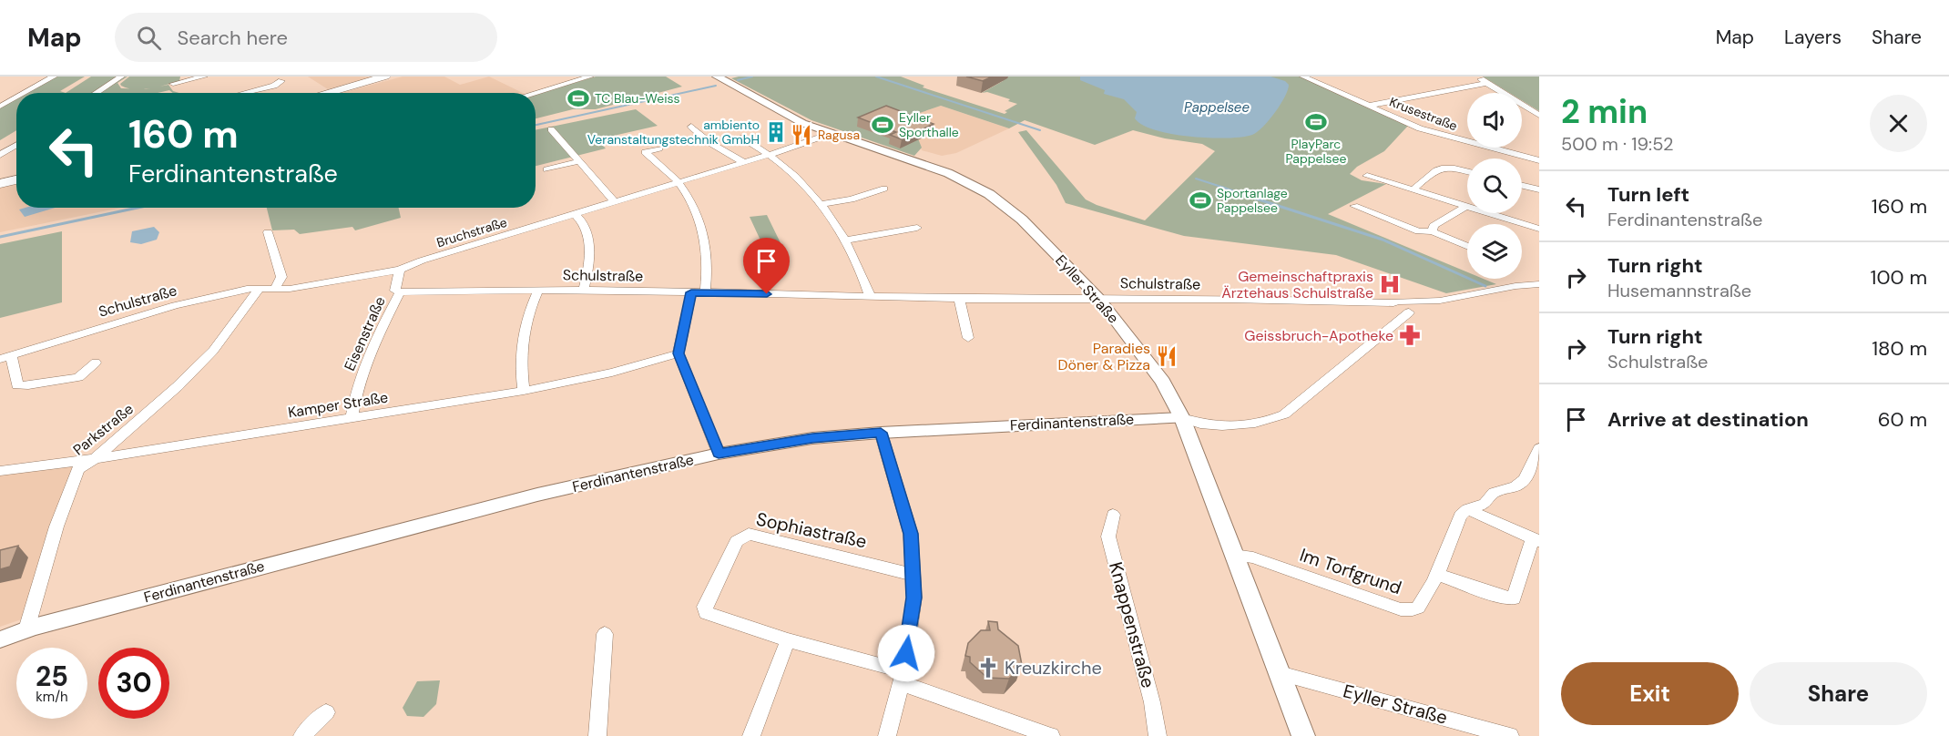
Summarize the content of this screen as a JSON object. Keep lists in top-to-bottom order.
{
  "streets": {
    "main road": ["Eyller Straße"],
    "street": [
      "Krusestraße",
      "Bruchstraße",
      "Schulstraße",
      "Eisenstraße",
      "Kamper Straße",
      "Ferdinantenstraße",
      "Parkstraße",
      "Sophiastraße",
      "Im Torfgrund",
      "Knappenstraße"
    ]
  },
  "crossings": [
    ["Bruchstraße", "Schulstraße"],
    ["Bruchstraße", "Eyller Straße"],
    ["Schulstraße", "Eyller Straße"],
    ["Schulstraße", "Eisenstraße"],
    ["Schulstraße", "Ferdinantenstraße"],
    ["Schulstraße", "Parkstraße"],
    ["Eyller Straße", "Ferdinantenstraße"],
    ["Eyller Straße", "Im Torfgrund"],
    ["Eisenstraße", "Kamper Straße"],
    ["Kamper Straße", "Parkstraße"],
    ["Ferdinantenstraße", "Parkstraße"]
  ],
  "water": ["Pappelsee"],
  "places": {
    "sports": [
      "TC Blau-Weiss",
      "PlayParc Pappelsee",
      "Eyller Sporthalle",
      "Sportanlage Pappelsee"
    ],
    "building": ["ambiento Veranstaltungstechnik GmbH"],
    "restaurant": ["Ragusa", "Paradies Döner & Pizza"],
    "hospital": ["Gemeinschaftpraxis Ärztehaus Schulstraße"],
    "pharmacy": ["Geissbruch-Apotheke"],
    "church": ["Kreuzkirche"]
  },
  "page": {
    "header": "Map",
    "search": "Search here",
    "nav": ["Map", "Layers", "Share"],
    "heading": ["2 min", "500 m · 19:52"],
    "turn": ["160 m", "Ferdinantenstraße"],
    "list": [
      {
        "name": "Turn left",
        "note": "Ferdinantenstraße",
        "value": "160 m"
      },
      {
        "name": "Turn right",
        "note": "Husemannstraße",
        "value": "100 m"
      },
      {
        "name": "Turn right",
        "note": "Schulstraße",
        "value": "180 m"
      },
      {
        "name": "Arrive at destination",
        "value": "60 m"
      }
    ],
    "speed": "25 km/h",
    "limit": "30",
    "buttons": ["Exit", "Share"]
  }
}
